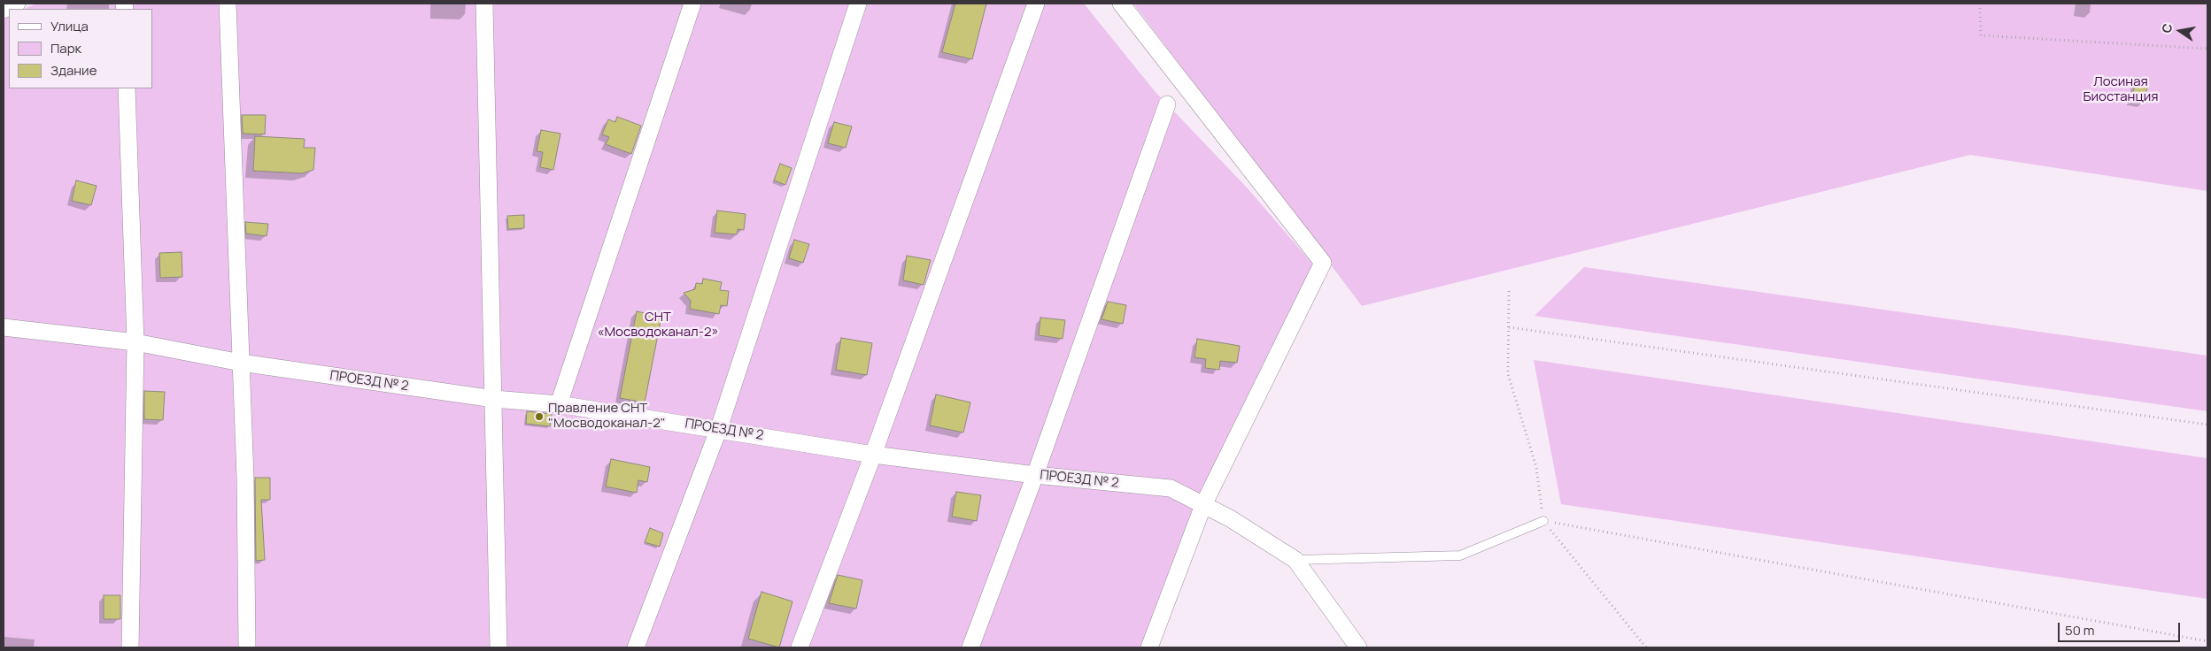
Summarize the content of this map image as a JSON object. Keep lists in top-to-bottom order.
{
  "streets": {
    "street": ["ПРОЕЗД № 2"]
  },
  "parks": ["Лосиная Биостанция", "СНТ «Мосводоканал-2»"],
  "places": ["Правление СНТ \"Мосводоканал-2\""],
  "legend": ["Улица", "Парк", "Здание"],
  "scale_bar": "50 m",
  "north": "left"
}
